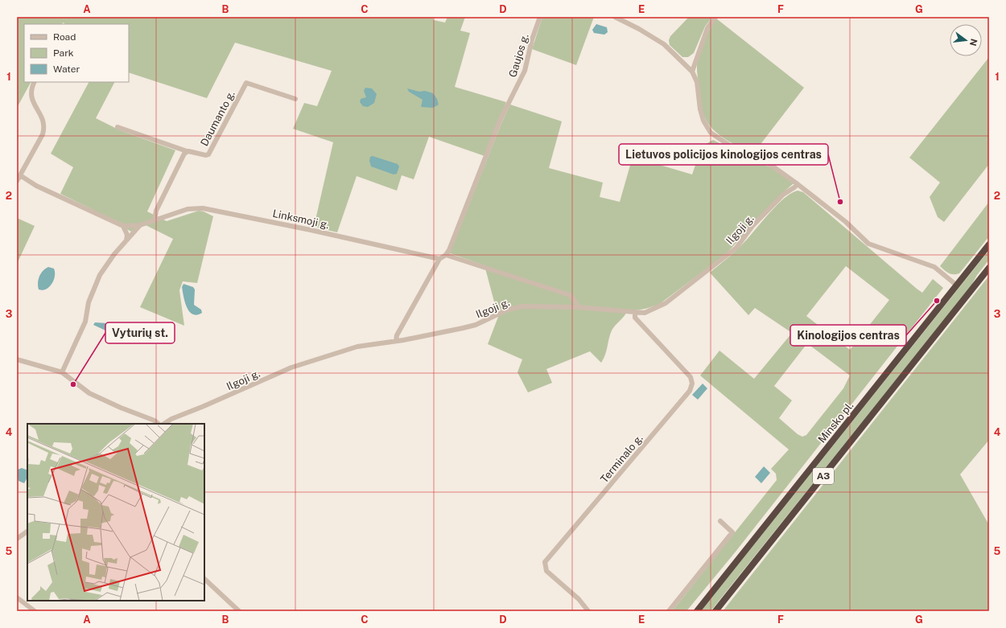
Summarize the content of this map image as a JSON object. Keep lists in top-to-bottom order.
{
  "streets": {
    "highway": ["Minsko pl.", "A3"],
    "street": [
      "Gaujos g.",
      "Daumanto g.",
      "Linksmoji g.",
      "Ilgoji g.",
      "Terminalo g."
    ]
  },
  "crossings": [
    ["Daumanto g.", "Linksmoji g."],
    ["Ilgoji g.", "Terminalo g."]
  ],
  "places": ["Lietuvos policijos kinologijos centras", "Kinologijos centras", "Vyturių st."],
  "legend": ["Road", "Park", "Water"],
  "north": "right",
  "grid": {
    "columns": [
      "A",
      "B",
      "C",
      "D",
      "E",
      "F",
      "G"
    ],
    "rows": [
      "1",
      "2",
      "3",
      "4",
      "5"
    ]
  }
}
